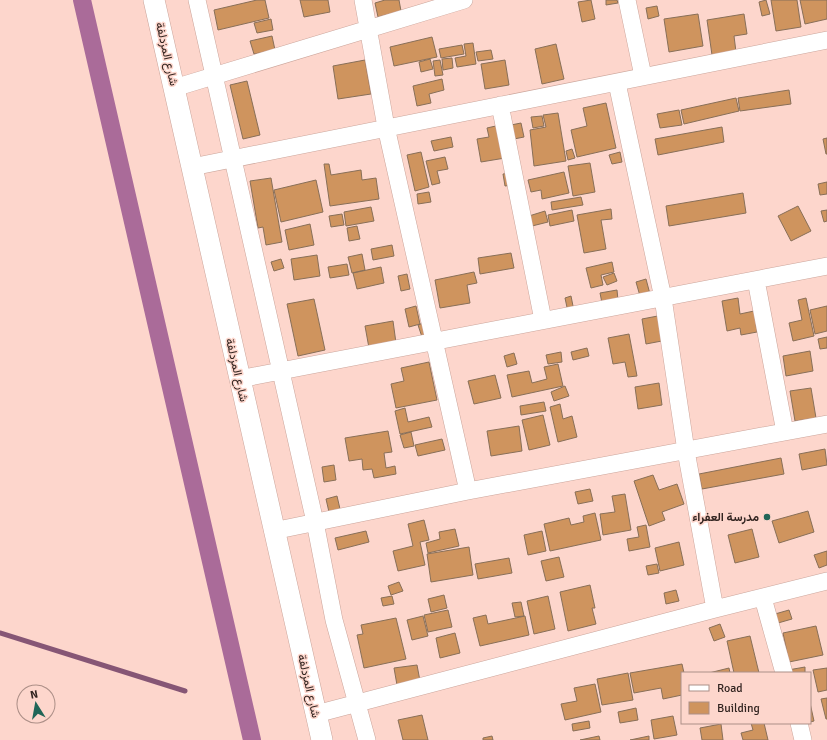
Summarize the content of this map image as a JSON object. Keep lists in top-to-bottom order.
{
  "streets": {
    "street": ["شارع المزدلفة"]
  },
  "places": ["مدرسة العفراء"],
  "legend": ["Road", "Building"],
  "north": "top"
}
